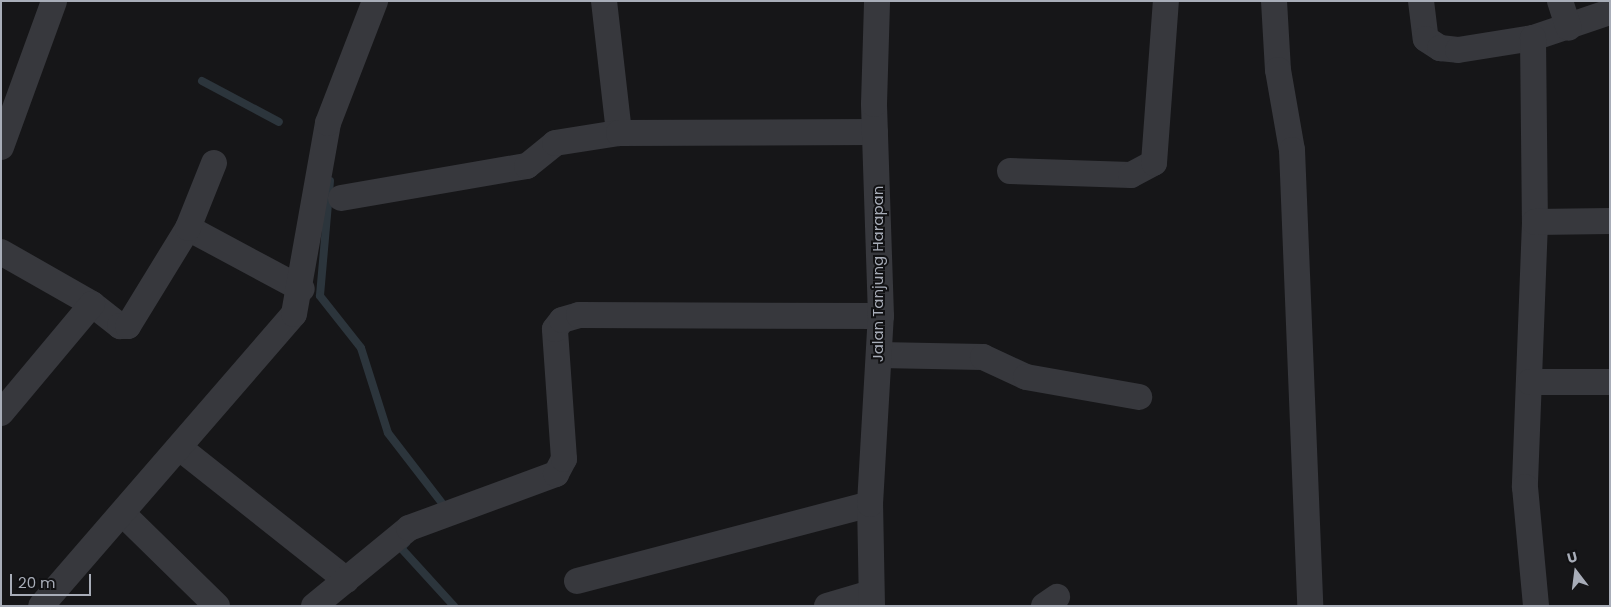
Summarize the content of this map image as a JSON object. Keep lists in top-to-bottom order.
{
  "streets": {
    "street": ["Jalan Tanjung Harapan"]
  },
  "scale_bar": "20 m",
  "north": "top"
}
